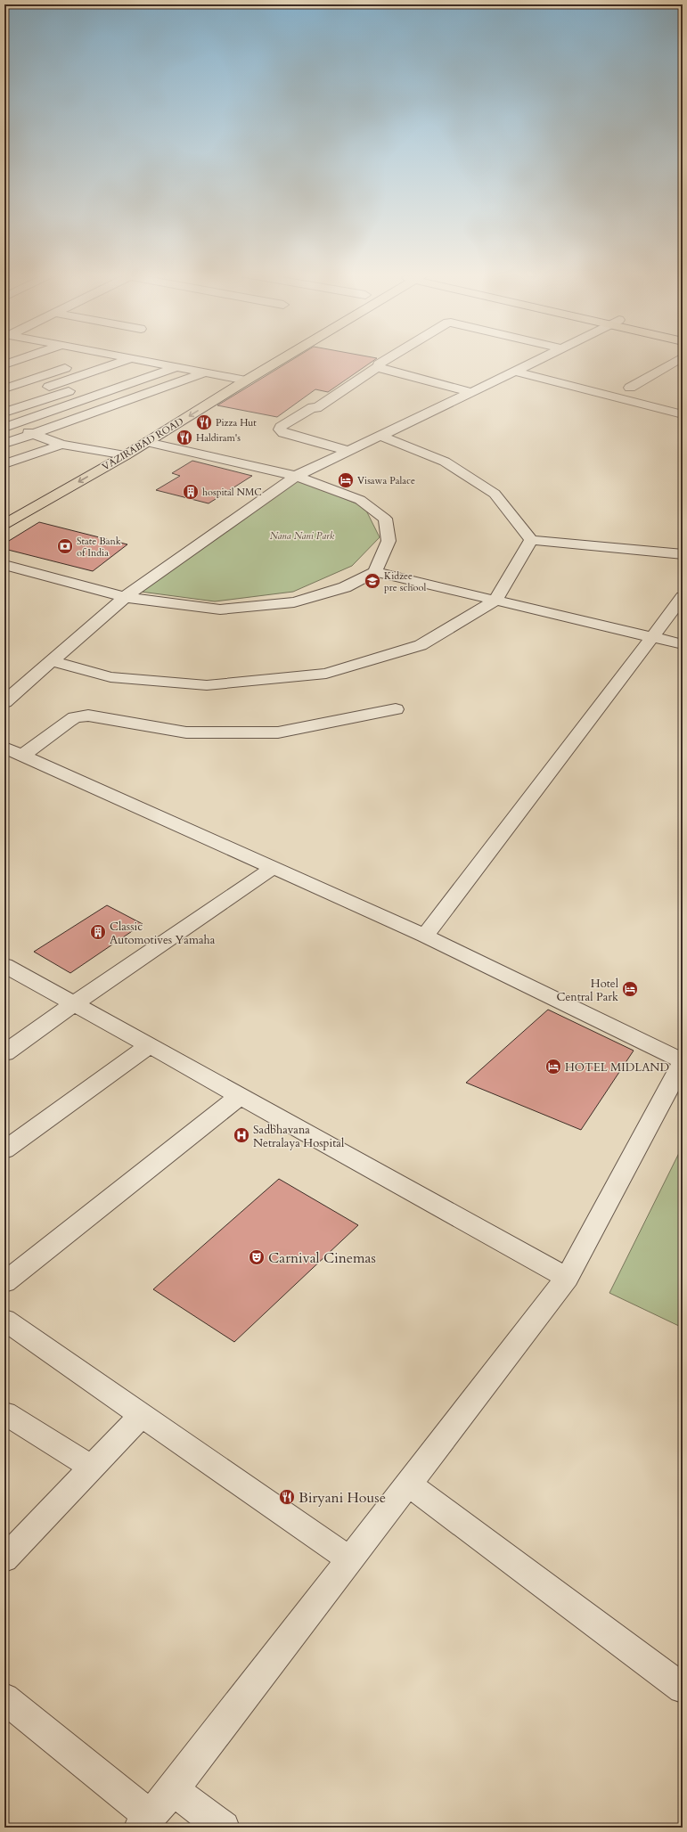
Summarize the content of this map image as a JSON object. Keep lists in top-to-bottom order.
{
  "streets": {
    "main road": ["VAZIRABAD ROAD"]
  },
  "parks": ["Nana Nani Park"],
  "places": {
    "restaurant": ["Pizza Hut", "Haldiram's", "Biryani House"],
    "hotel": ["Visawa Palace", "Hotel Central Park", "HOTEL MIDLAND"],
    "building": ["hospital NMC", "Classic Automotives Yamaha"],
    "bank": ["State Bank of India"],
    "school or university": ["Kidzee pre school"],
    "hospital": ["Sadbhavana Netralaya Hospital"],
    "theatre": ["Carnival Cinemas"]
  }
}
